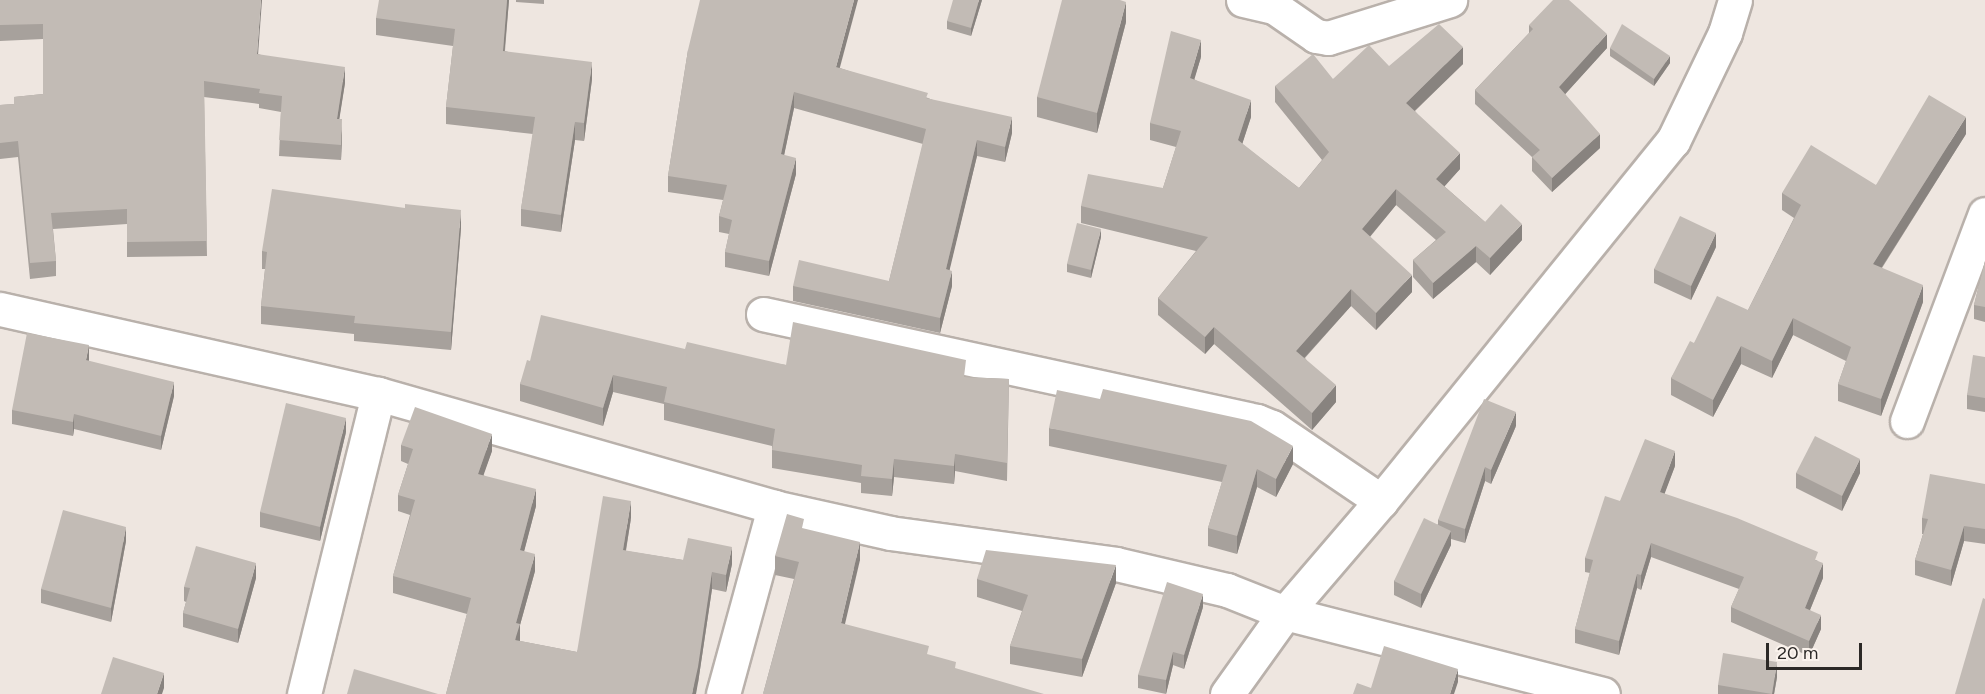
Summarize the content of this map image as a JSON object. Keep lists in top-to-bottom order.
{
  "scale_bar": "20 m"
}
